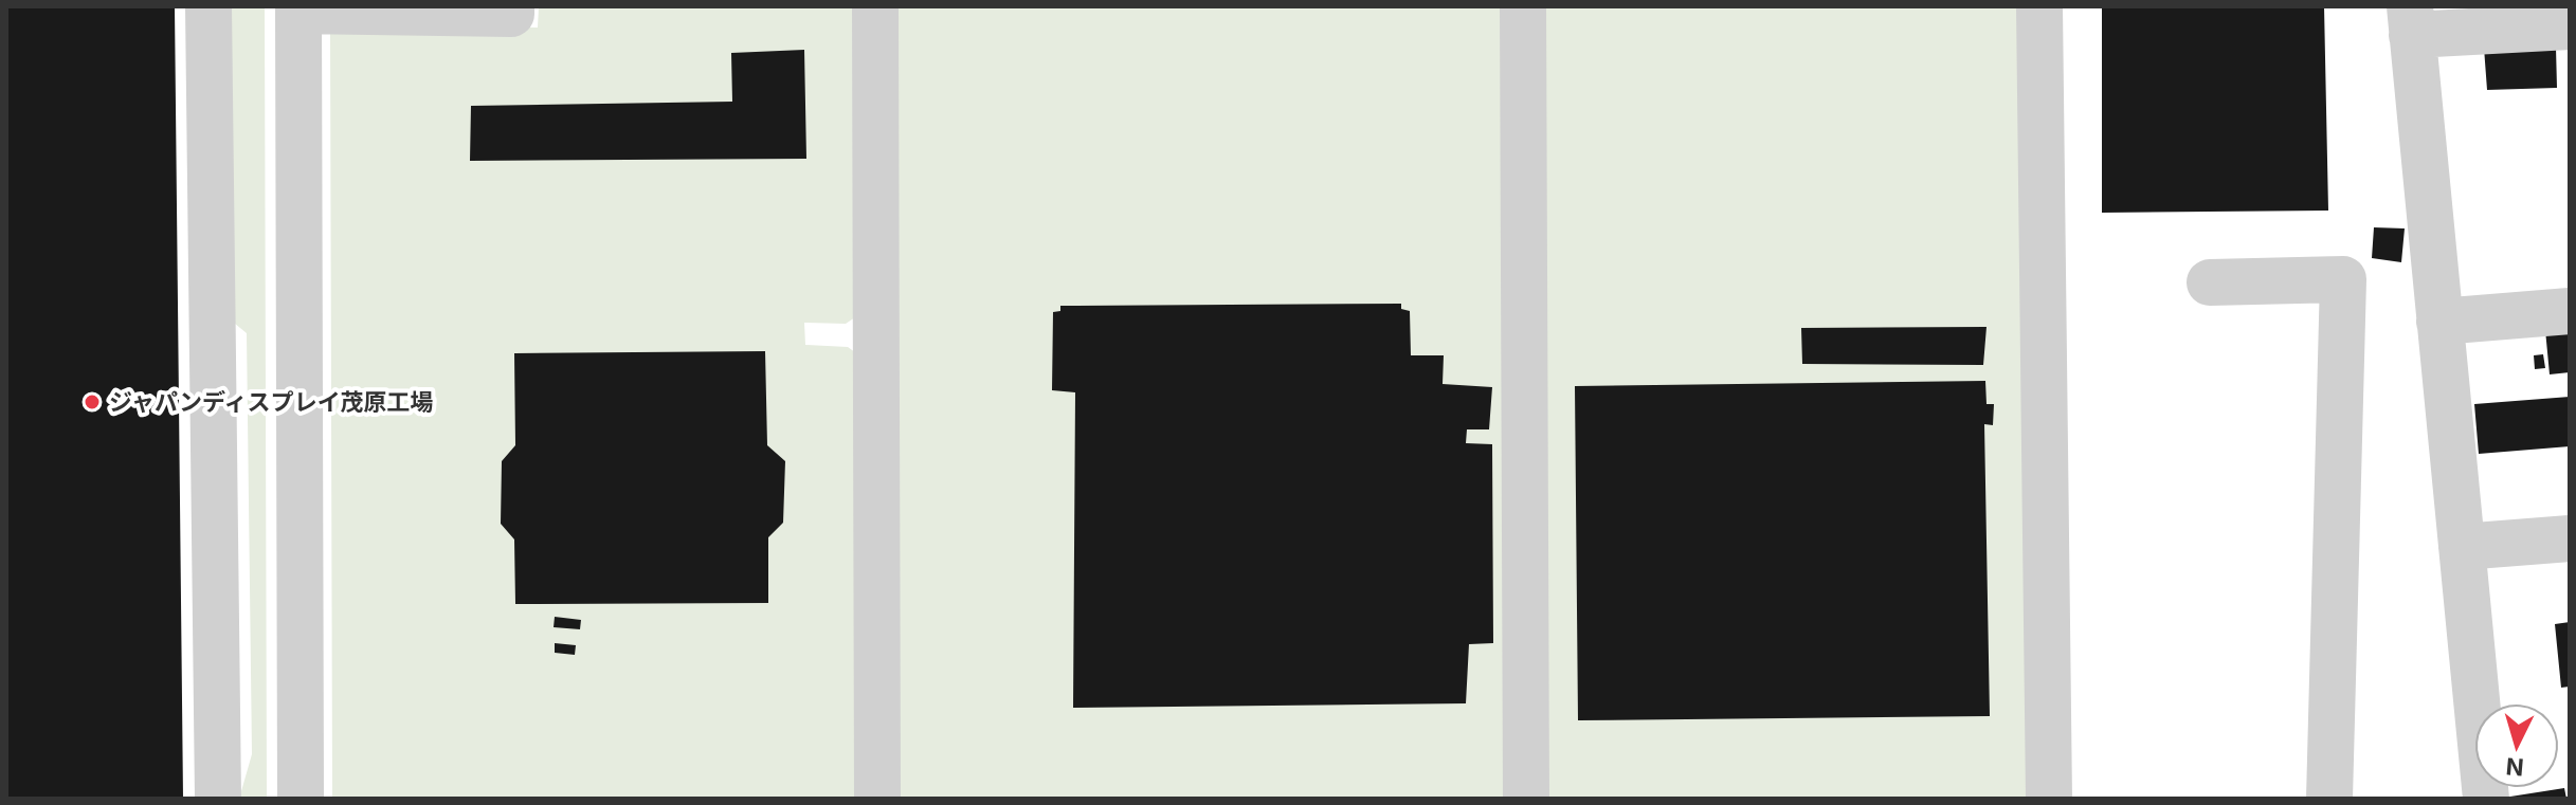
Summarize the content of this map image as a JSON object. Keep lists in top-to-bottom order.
{
  "places": ["ジャパンディスプレイ茂原工場"],
  "north": "bottom"
}
